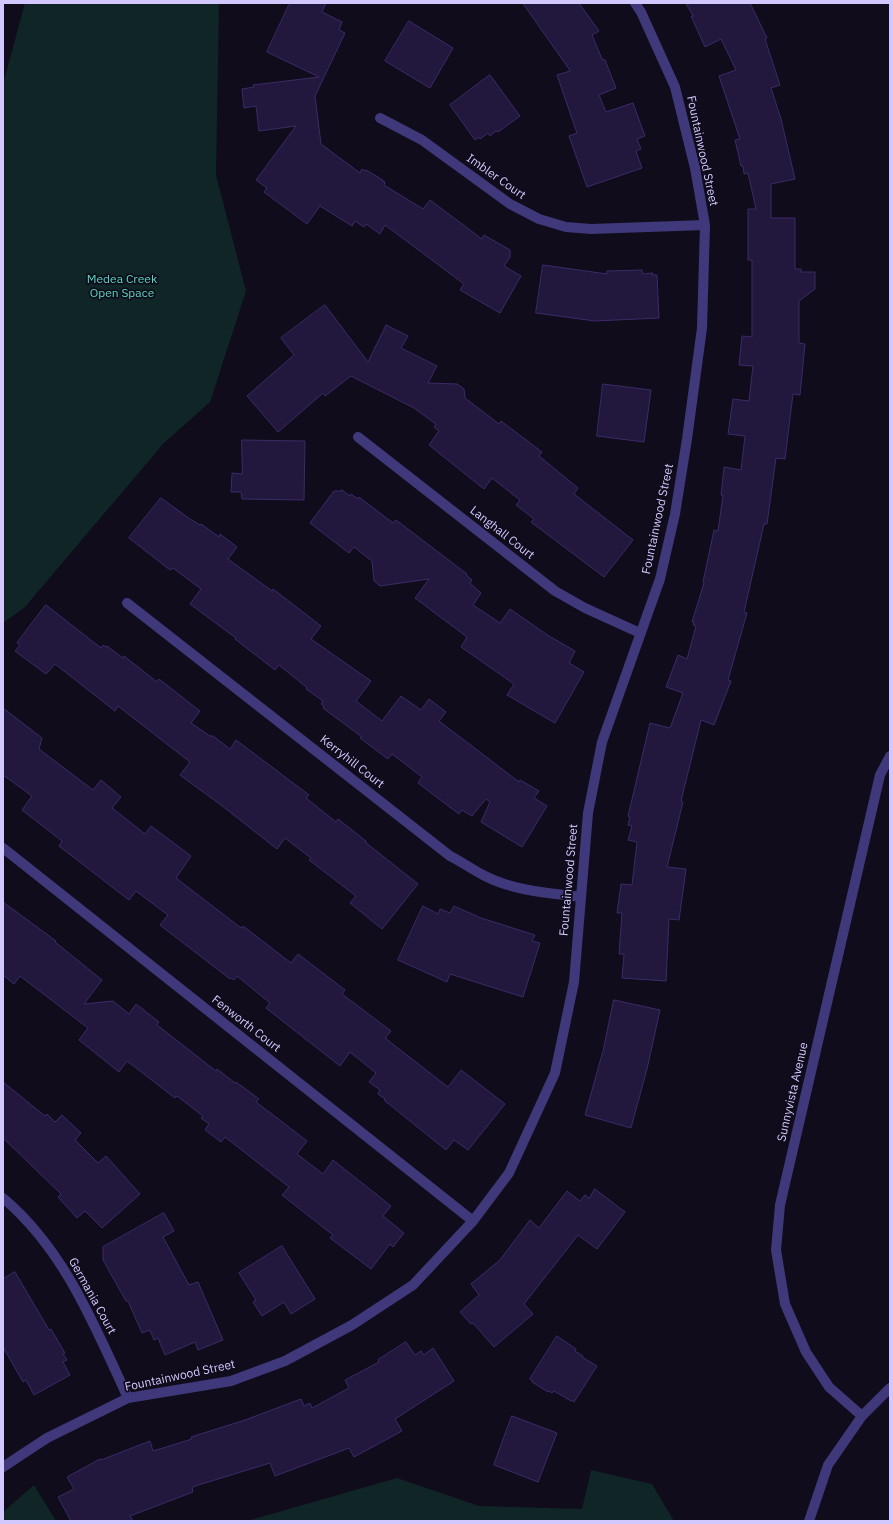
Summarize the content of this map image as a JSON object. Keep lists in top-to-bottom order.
{
  "streets": {
    "street": [
      "Fountainwood Street",
      "Imbler Court",
      "Langhall Court",
      "Kerryhill Court",
      "Fenworth Court",
      "Sunnyvista Avenue",
      "Germania Court"
    ]
  },
  "crossings": [
    ["Fountainwood Street", "Imbler Court"],
    ["Fountainwood Street", "Langhall Court"],
    ["Fountainwood Street", "Kerryhill Court"],
    ["Fountainwood Street", "Fenworth Court"],
    ["Fountainwood Street", "Germania Court"]
  ],
  "parks": ["Medea Creek Open Space"]
}
